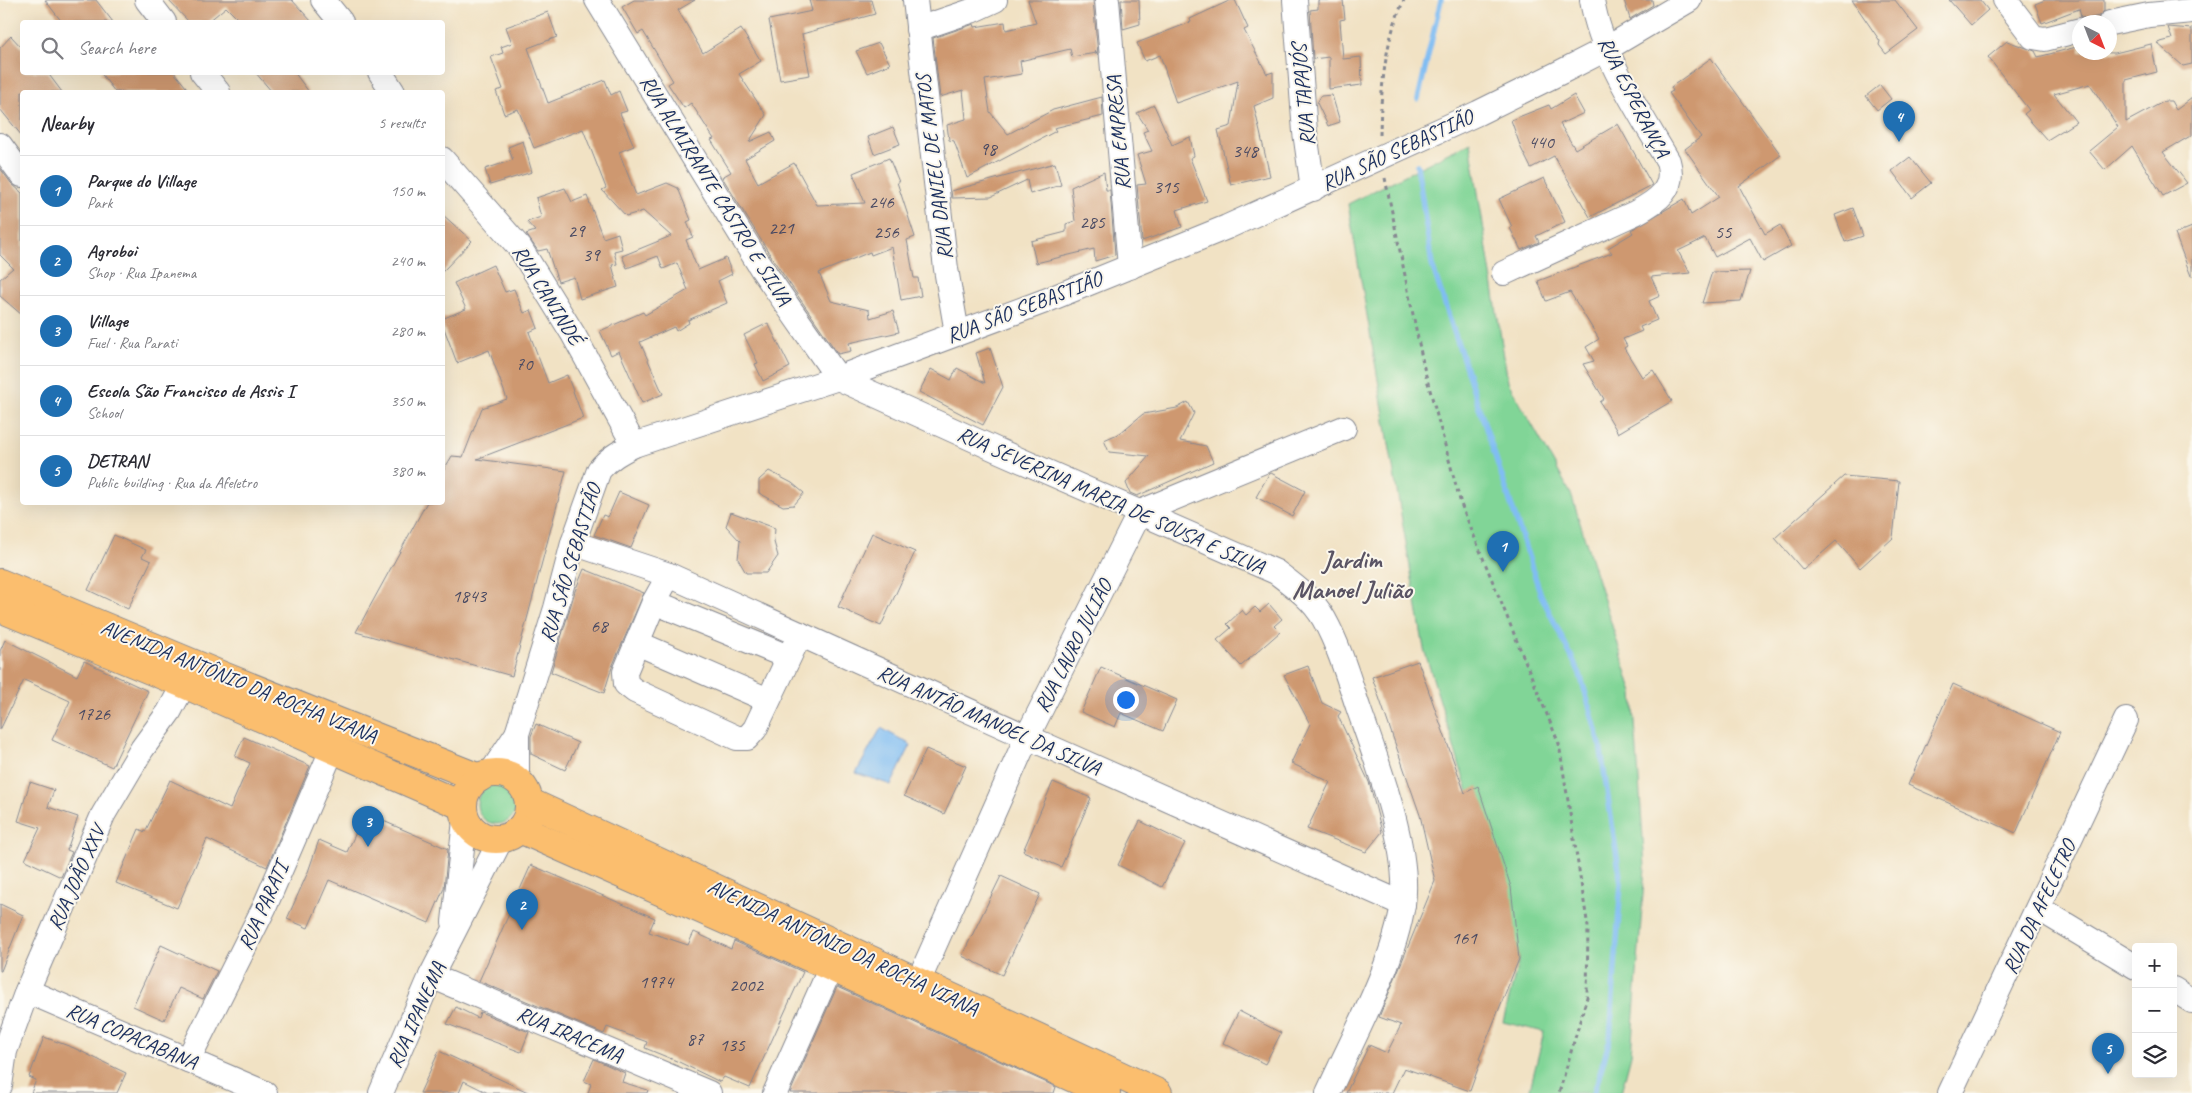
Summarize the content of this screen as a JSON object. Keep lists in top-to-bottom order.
{
  "streets": {
    "main road": ["AVENIDA ANTÔNIO DA ROCHA VIANA"],
    "street": [
      "RUA TAPAJÓS",
      "RUA ESPERANÇA",
      "RUA EMPRESA",
      "RUA SÃO SEBASTIÃO",
      "RUA DANIEL DE MATOS",
      "RUA ALMIRANTE CASTRO E SILVA",
      "RUA CANINDÉ",
      "RUA SEVERINA MARIA DE SOUSA E SILVA",
      "RUA LAURO JULIÃO",
      "RUA ANTÃO MANOEL DA SILVA",
      "RUA JOÃO XXV",
      "RUA PARATI",
      "RUA DA AFELETRO",
      "RUA IPANEMA",
      "RUA IRACEMA",
      "RUA COPACABANA"
    ]
  },
  "crossings": [
    ["RUA TAPAJÓS", "RUA SÃO SEBASTIÃO"],
    ["RUA ESPERANÇA", "RUA SÃO SEBASTIÃO"],
    ["RUA EMPRESA", "RUA SÃO SEBASTIÃO"],
    ["RUA SÃO SEBASTIÃO", "RUA DANIEL DE MATOS"],
    ["RUA SÃO SEBASTIÃO", "RUA ALMIRANTE CASTRO E SILVA"],
    ["RUA SÃO SEBASTIÃO", "RUA CANINDÉ"],
    ["RUA SÃO SEBASTIÃO", "RUA SEVERINA MARIA DE SOUSA E SILVA"],
    ["RUA SÃO SEBASTIÃO", "AVENIDA ANTÔNIO DA ROCHA VIANA"],
    ["RUA SÃO SEBASTIÃO", "RUA ANTÃO MANOEL DA SILVA"],
    ["RUA SÃO SEBASTIÃO", "RUA IPANEMA"],
    ["RUA ALMIRANTE CASTRO E SILVA", "RUA SEVERINA MARIA DE SOUSA E SILVA"],
    ["RUA SEVERINA MARIA DE SOUSA E SILVA", "RUA LAURO JULIÃO"],
    ["RUA SEVERINA MARIA DE SOUSA E SILVA", "RUA ANTÃO MANOEL DA SILVA"],
    ["RUA LAURO JULIÃO", "AVENIDA ANTÔNIO DA ROCHA VIANA"],
    ["RUA LAURO JULIÃO", "RUA ANTÃO MANOEL DA SILVA"],
    ["AVENIDA ANTÔNIO DA ROCHA VIANA", "RUA JOÃO XXV"],
    ["AVENIDA ANTÔNIO DA ROCHA VIANA", "RUA PARATI"],
    ["AVENIDA ANTÔNIO DA ROCHA VIANA", "RUA IPANEMA"],
    ["RUA JOÃO XXV", "RUA COPACABANA"],
    ["RUA PARATI", "RUA COPACABANA"],
    ["RUA IPANEMA", "RUA IRACEMA"]
  ],
  "districts": ["Jardim Manoel Julião"],
  "house_numbers": [
    "440",
    "98",
    "348",
    "315",
    "246",
    "285",
    "221",
    "29",
    "256",
    "55",
    "39",
    "70",
    "1843",
    "68",
    "1726",
    "161",
    "1974",
    "2002",
    "87",
    "135"
  ],
  "north": "bottom right",
  "page": {
    "search": "Search here",
    "heading": ["Nearby", "5 results"],
    "pins": [
      "4",
      "1",
      "3",
      "2",
      "5"
    ],
    "list": [
      {
        "mark": "1",
        "name": "Parque do Village",
        "note": "Park",
        "value": "150 m"
      },
      {
        "mark": "2",
        "name": "Agroboi",
        "note": "Shop · Rua Ipanema",
        "value": "240 m"
      },
      {
        "mark": "3",
        "name": "Village",
        "note": "Fuel · Rua Parati",
        "value": "280 m"
      },
      {
        "mark": "4",
        "name": "Escola São Francisco de Assis I",
        "note": "School",
        "value": "350 m"
      },
      {
        "mark": "5",
        "name": "DETRAN",
        "note": "Public building · Rua da Afeletro",
        "value": "380 m"
      }
    ],
    "map_buttons": ["+", "−"]
  }
}
